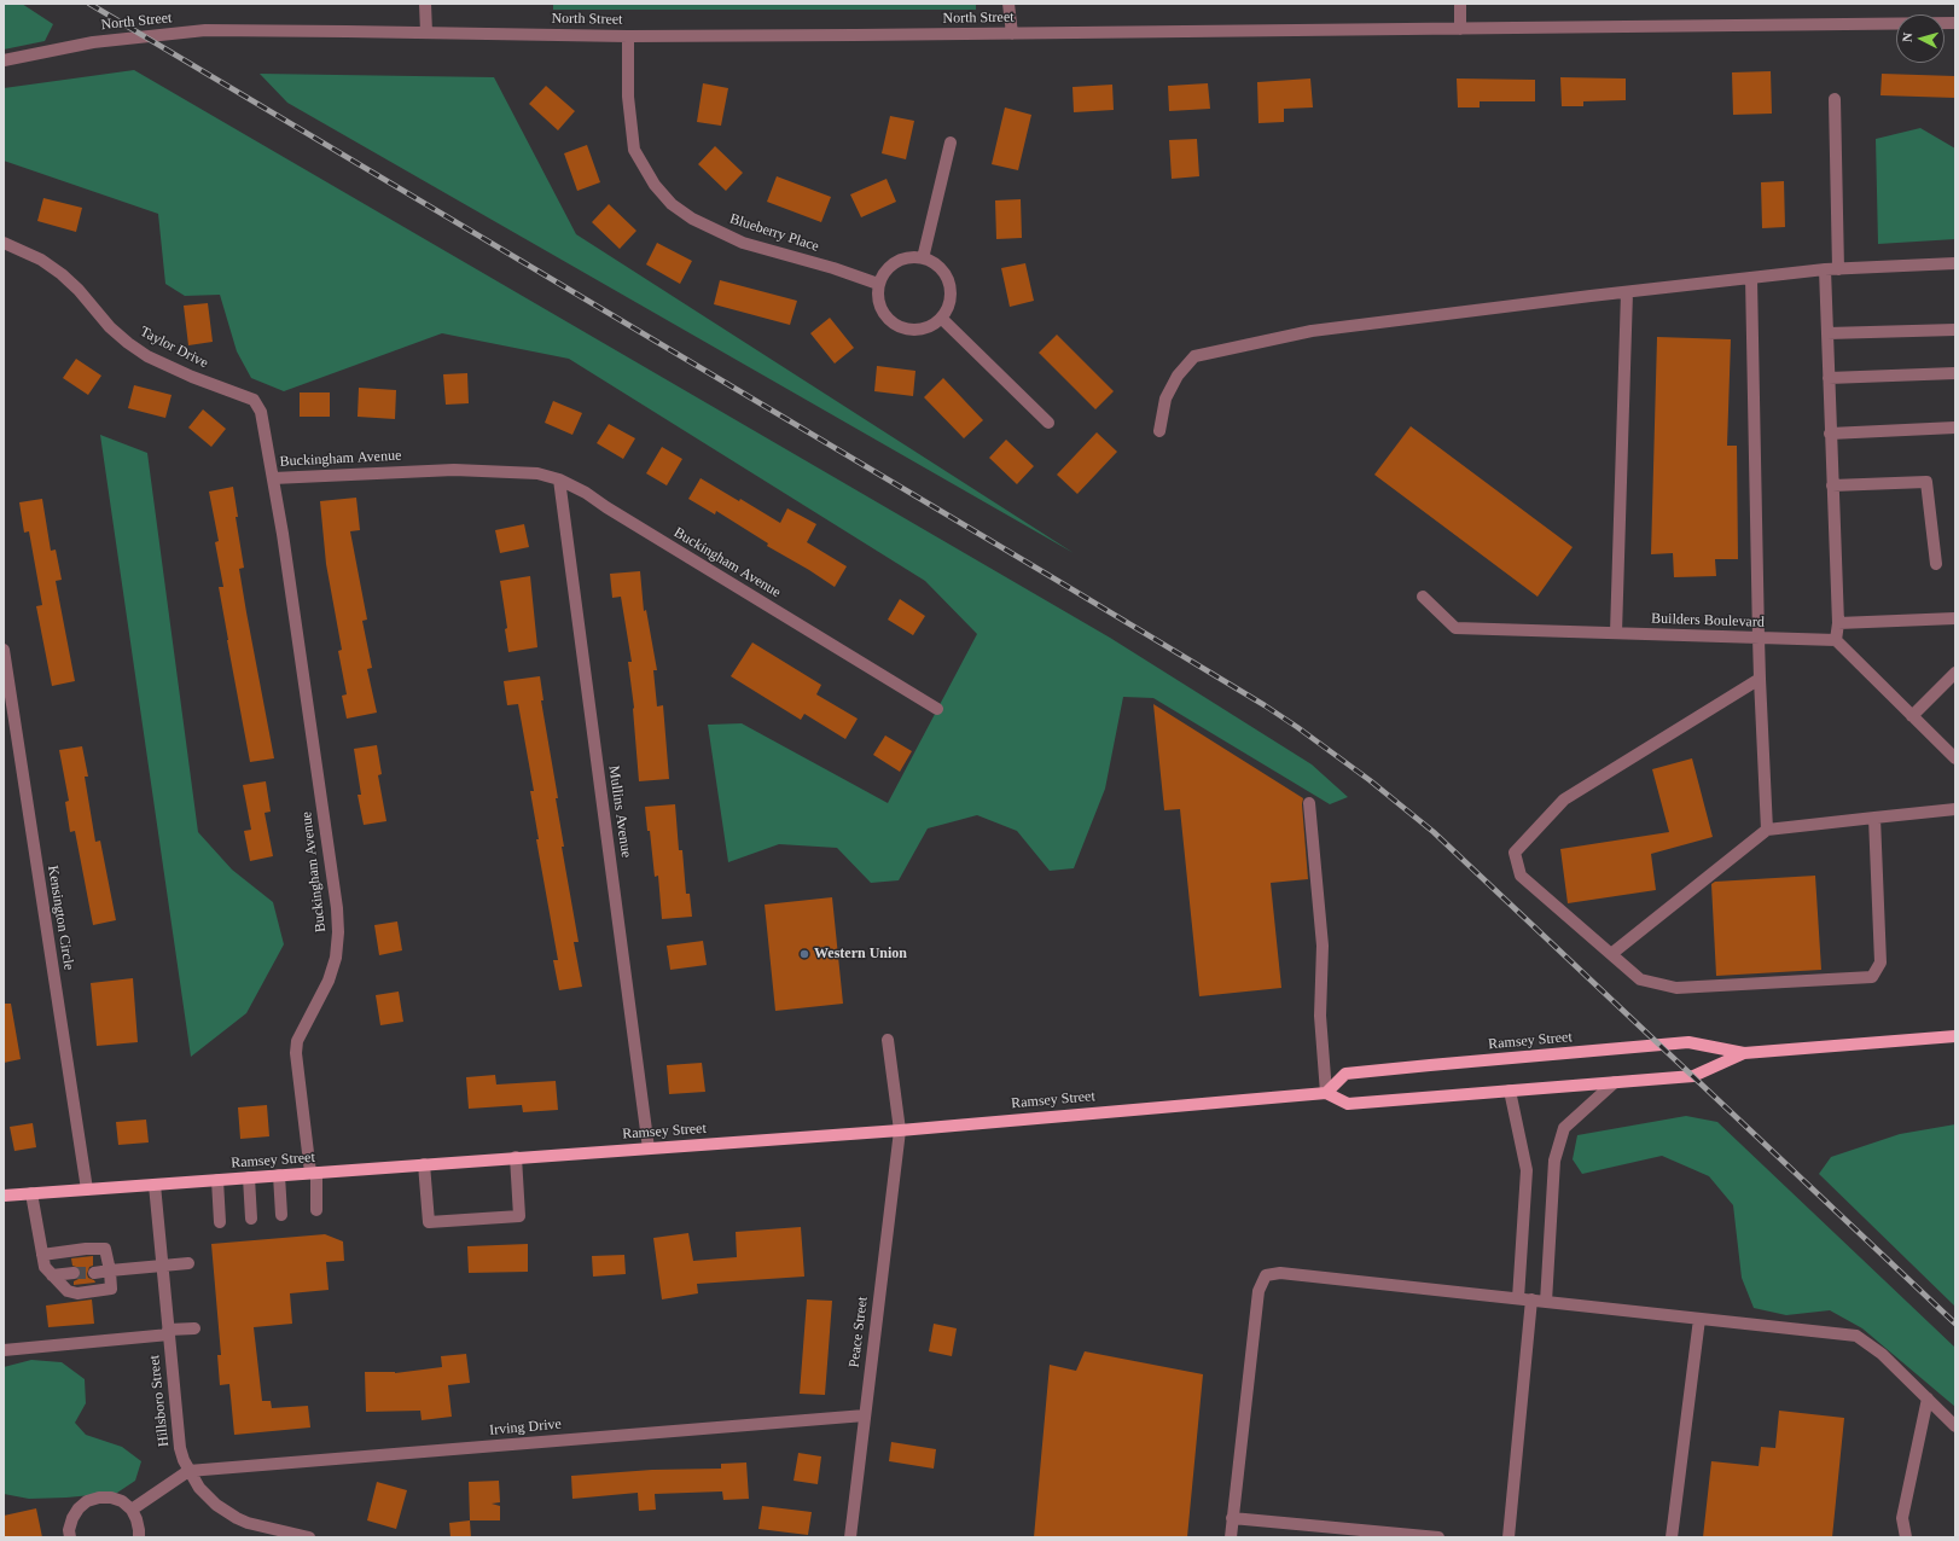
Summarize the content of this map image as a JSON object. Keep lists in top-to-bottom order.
{
  "streets": {
    "main road": ["Ramsey Street"],
    "street": [
      "North Street",
      "Blueberry Place",
      "Taylor Drive",
      "Buckingham Avenue",
      "Builders Boulevard",
      "Mullins Avenue",
      "Kensington Circle",
      "Peace Street",
      "Hillsboro Street",
      "Irving Drive"
    ]
  },
  "crossings": [
    ["North Street", "Blueberry Place"],
    ["Taylor Drive", "Buckingham Avenue"],
    ["Buckingham Avenue", "Mullins Avenue"],
    ["Buckingham Avenue", "Ramsey Street"],
    ["Mullins Avenue", "Ramsey Street"],
    ["Kensington Circle", "Ramsey Street"],
    ["Ramsey Street", "Peace Street"],
    ["Ramsey Street", "Hillsboro Street"],
    ["Peace Street", "Irving Drive"],
    ["Hillsboro Street", "Irving Drive"]
  ],
  "places": ["Western Union"],
  "north": "left"
}
